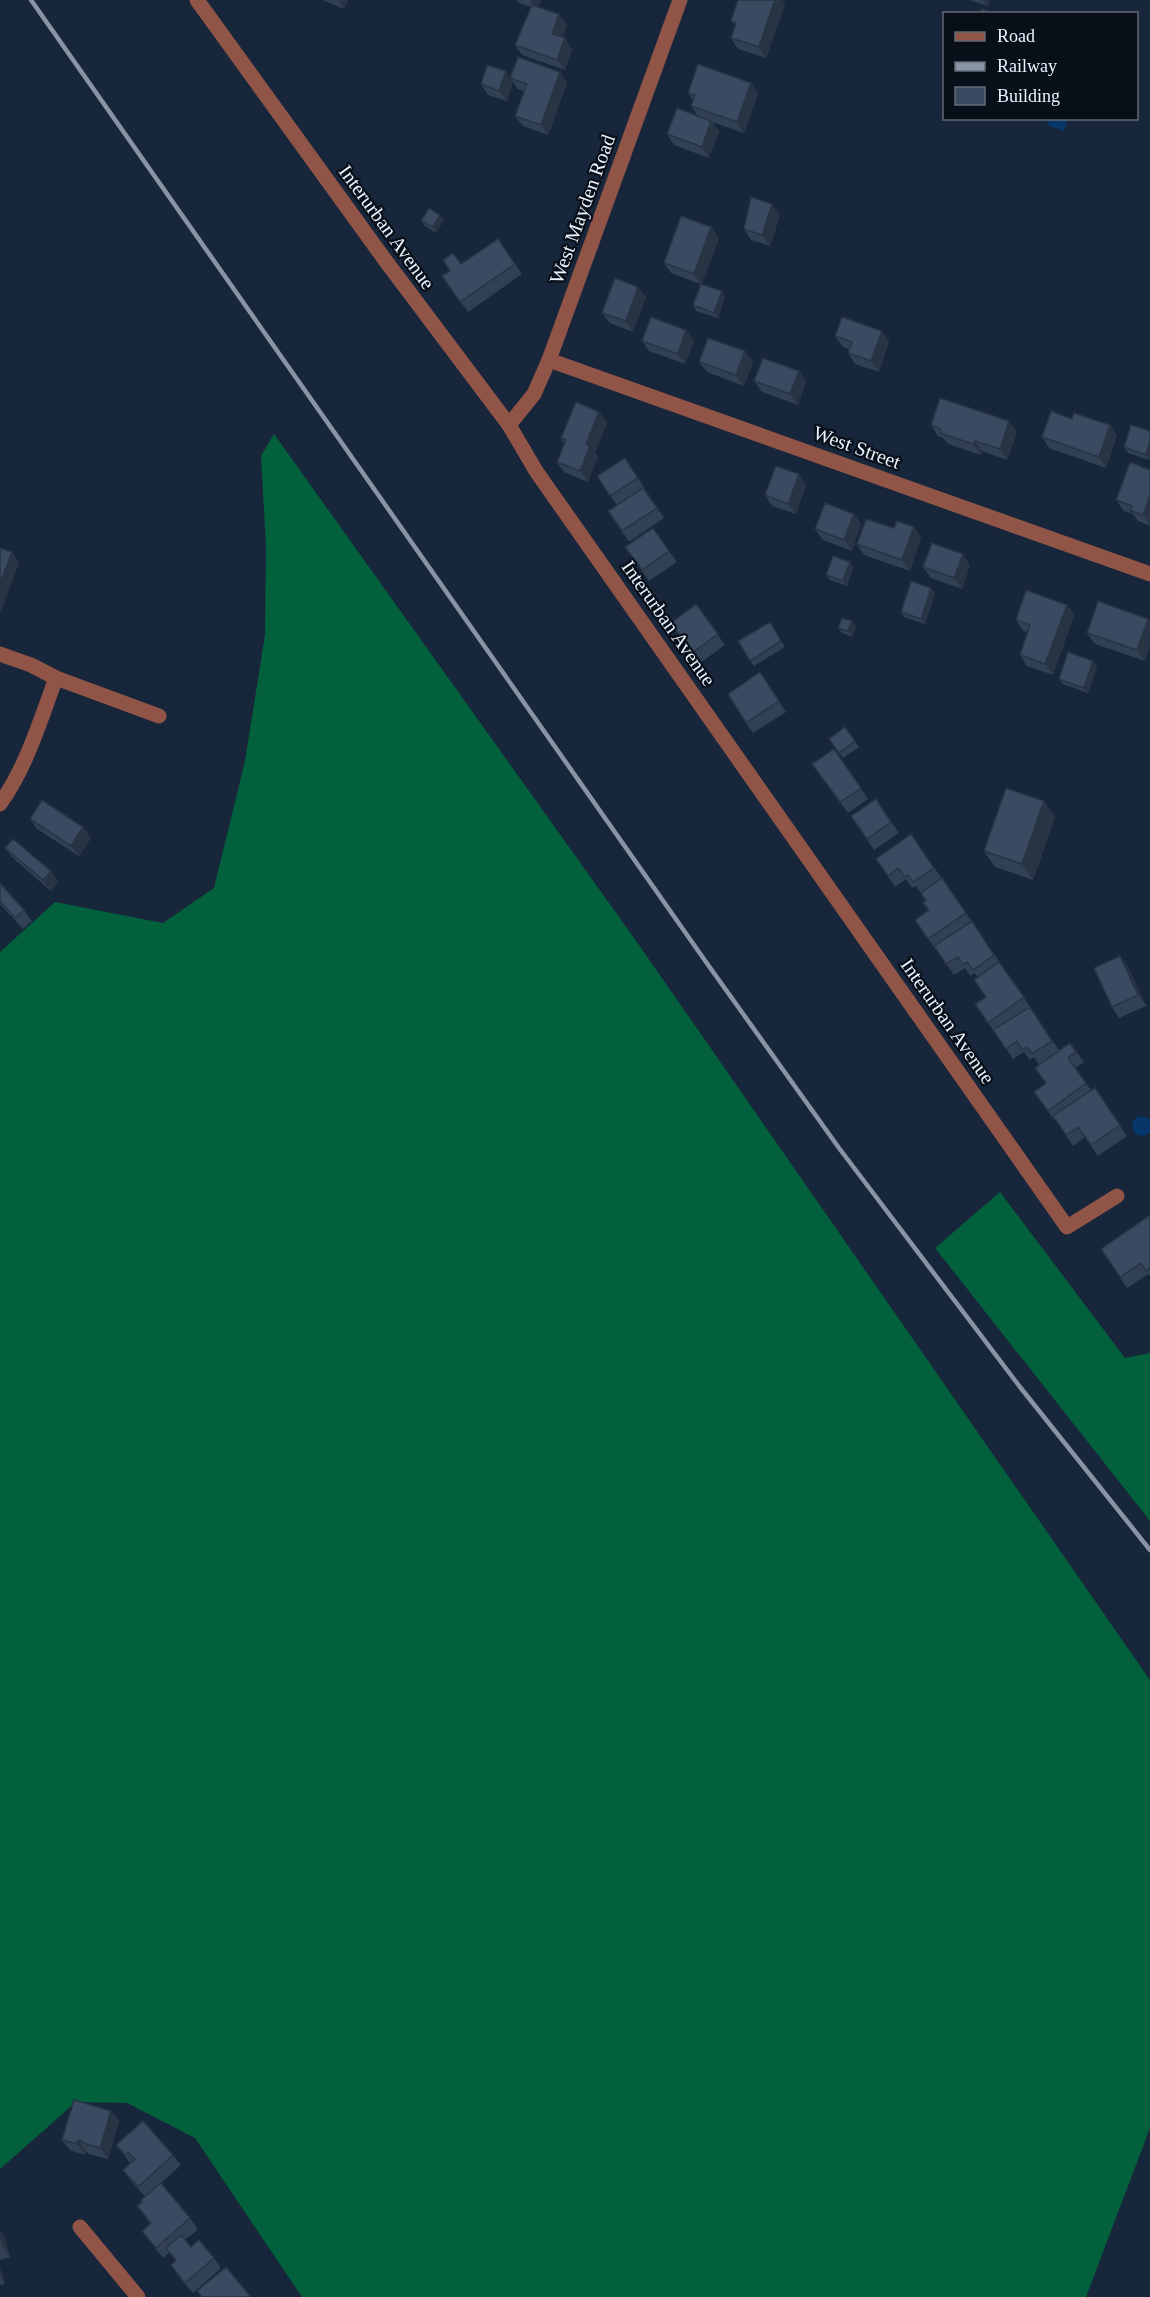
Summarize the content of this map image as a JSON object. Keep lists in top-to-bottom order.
{
  "streets": {
    "street": ["West Mayden Road", "Interurban Avenue", "West Street"]
  },
  "crossings": [
    ["West Mayden Road", "Interurban Avenue"],
    ["West Mayden Road", "West Street"]
  ],
  "legend": ["Road", "Railway", "Building"]
}
